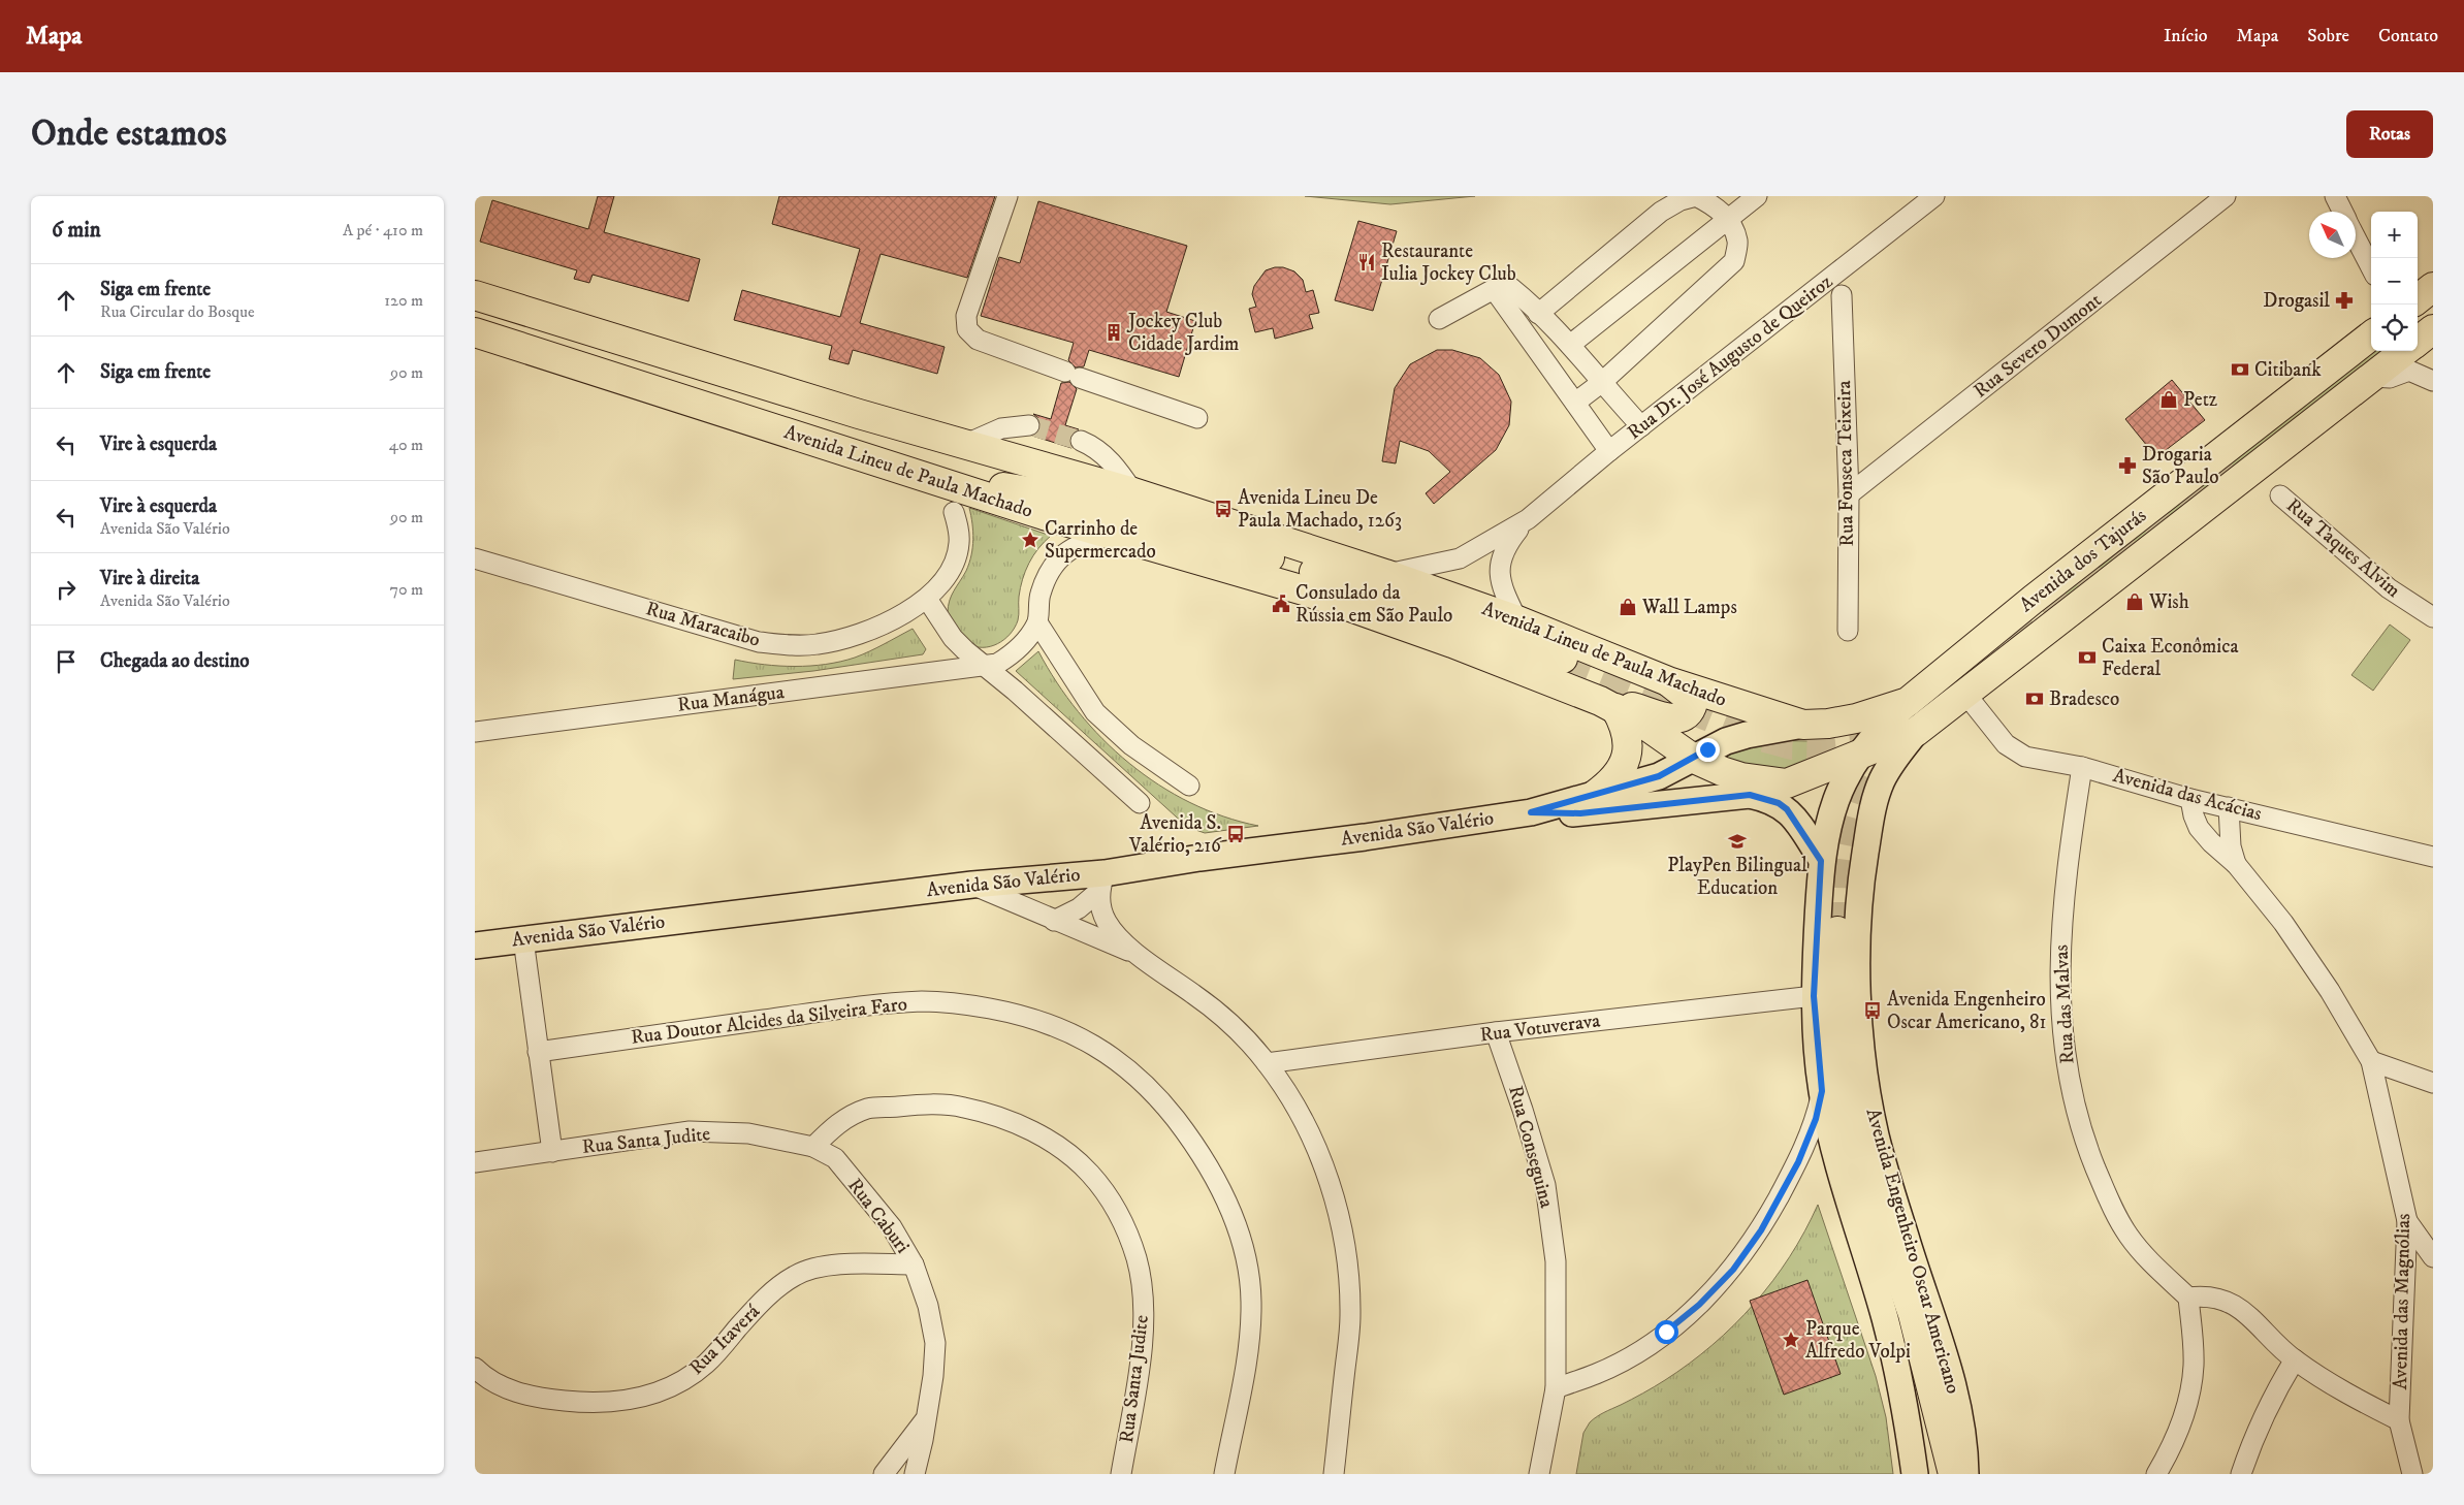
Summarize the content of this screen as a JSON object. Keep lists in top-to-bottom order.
{
  "streets": {
    "highway": ["Avenida Lineu de Paula Machado", "Avenida dos Tajurás"],
    "main road": ["Avenida São Valério", "Avenida Engenheiro Oscar Americano"],
    "street": [
      "Rua Severo Dumont",
      "Rua Dr. José Augusto de Queiroz",
      "Rua Fonseca Teixeira",
      "Rua Taques Alvim",
      "Rua Maracaibo",
      "Rua Manágua",
      "Avenida das Acácias",
      "Rua das Malvas",
      "Rua Doutor Alcides da Silveira Faro",
      "Rua Votuverava",
      "Rua Santa Judite",
      "Rua Conseguina",
      "Rua Caburi",
      "Avenida das Magnólias",
      "Rua Itaverá"
    ]
  },
  "crossings": [
    ["Rua Severo Dumont", "Rua Fonseca Teixeira"],
    ["Avenida Lineu de Paula Machado", "Avenida dos Tajurás"],
    ["Avenida Lineu de Paula Machado", "Avenida São Valério"],
    ["Avenida Lineu de Paula Machado", "Avenida Engenheiro Oscar Americano"],
    ["Avenida dos Tajurás", "Avenida das Acácias"],
    ["Avenida dos Tajurás", "Avenida Engenheiro Oscar Americano"],
    ["Avenida das Acácias", "Rua das Malvas"],
    ["Avenida das Acácias", "Avenida das Magnólias"],
    ["Rua Votuverava", "Rua Conseguina"],
    ["Rua Santa Judite", "Rua Caburi"],
    ["Rua Caburi", "Rua Itaverá"]
  ],
  "places": {
    "restaurant": ["Restaurante Iulia Jockey Club"],
    "pharmacy": ["Drogasil", "Drogaria São Paulo"],
    "building": ["Jockey Club Cidade Jardim"],
    "bank": ["Citibank", "Caixa Econômica Federal", "Bradesco"],
    "shop": ["Petz", "Wish", "Wall Lamps"],
    "bus stop": ["Avenida Lineu De Paula Machado, 1263", "Avenida S. Valério, 216", "Avenida Engenheiro Oscar Americano, 81"],
    "place": ["Carrinho de Supermercado", "Parque Alfredo Volpi"],
    "public building": ["Consulado da Rússia em São Paulo"],
    "school or university": ["PlayPen Bilingual Education"]
  },
  "north": "top left",
  "page": {
    "header": "Mapa",
    "nav": [
      "Início",
      "Mapa",
      "Sobre",
      "Contato"
    ],
    "buttons": "Rotas",
    "title": "Onde estamos",
    "heading": ["6 min", "A pé · 410 m"],
    "map_buttons": ["+", "−"],
    "list": [
      ["Siga em frente", "Rua Circular do Bosque", "120 m"],
      ["Siga em frente", "90 m"],
      ["Vire à esquerda", "40 m"],
      ["Vire à esquerda", "Avenida São Valério", "90 m"],
      ["Vire à direita", "Avenida São Valério", "70 m"],
      "Chegada ao destino"
    ]
  }
}
